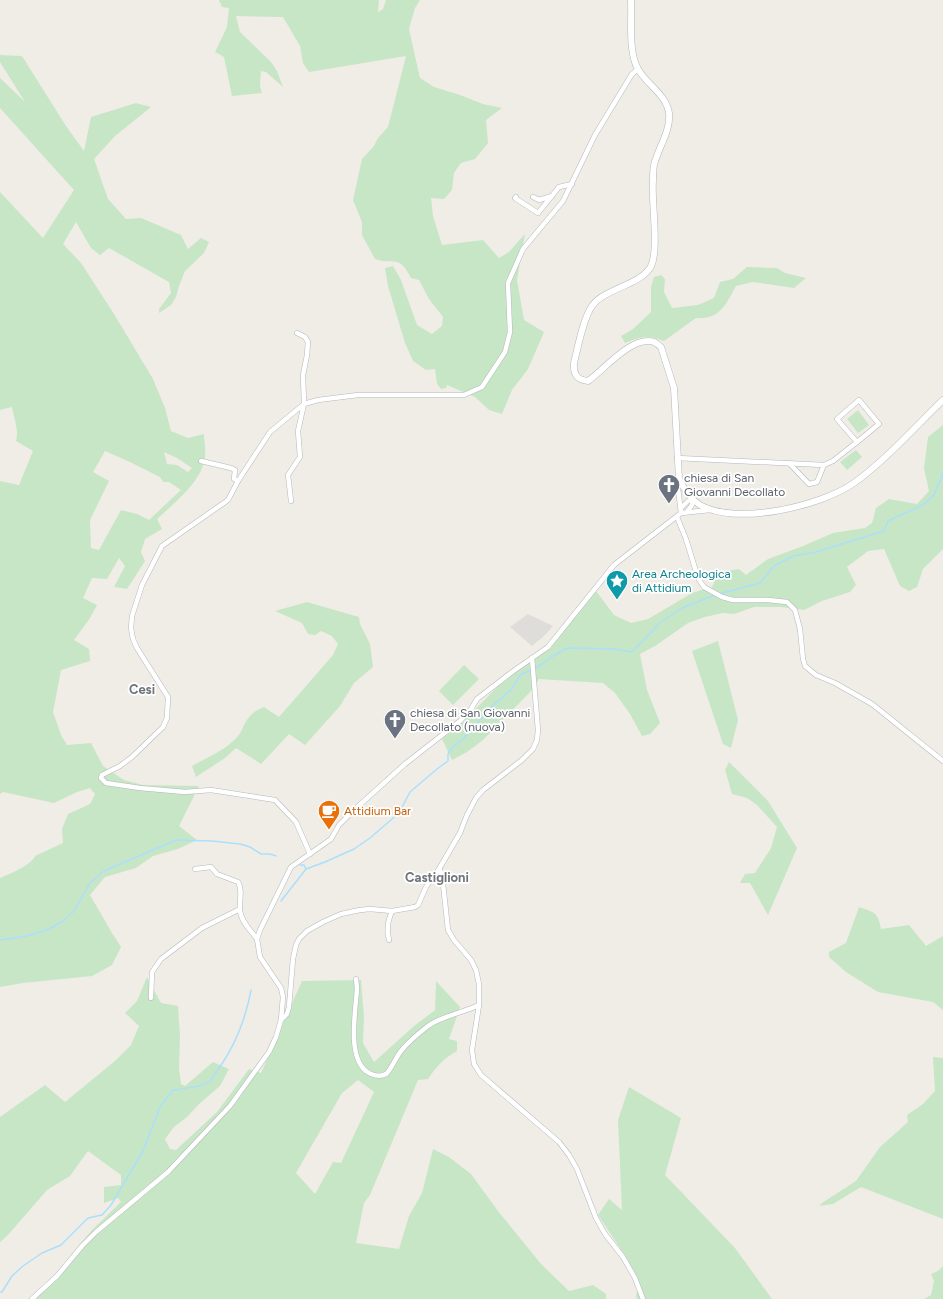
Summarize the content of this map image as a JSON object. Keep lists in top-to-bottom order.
{
  "districts": ["Cesi", "Castiglioni"],
  "places": {
    "church": ["chiesa di San Giovanni Decollato", "chiesa di San Giovanni Decollato (nuova)"],
    "place": ["Area Archeologica di Attidium"],
    "cafe": ["Attidium Bar"]
  }
}
